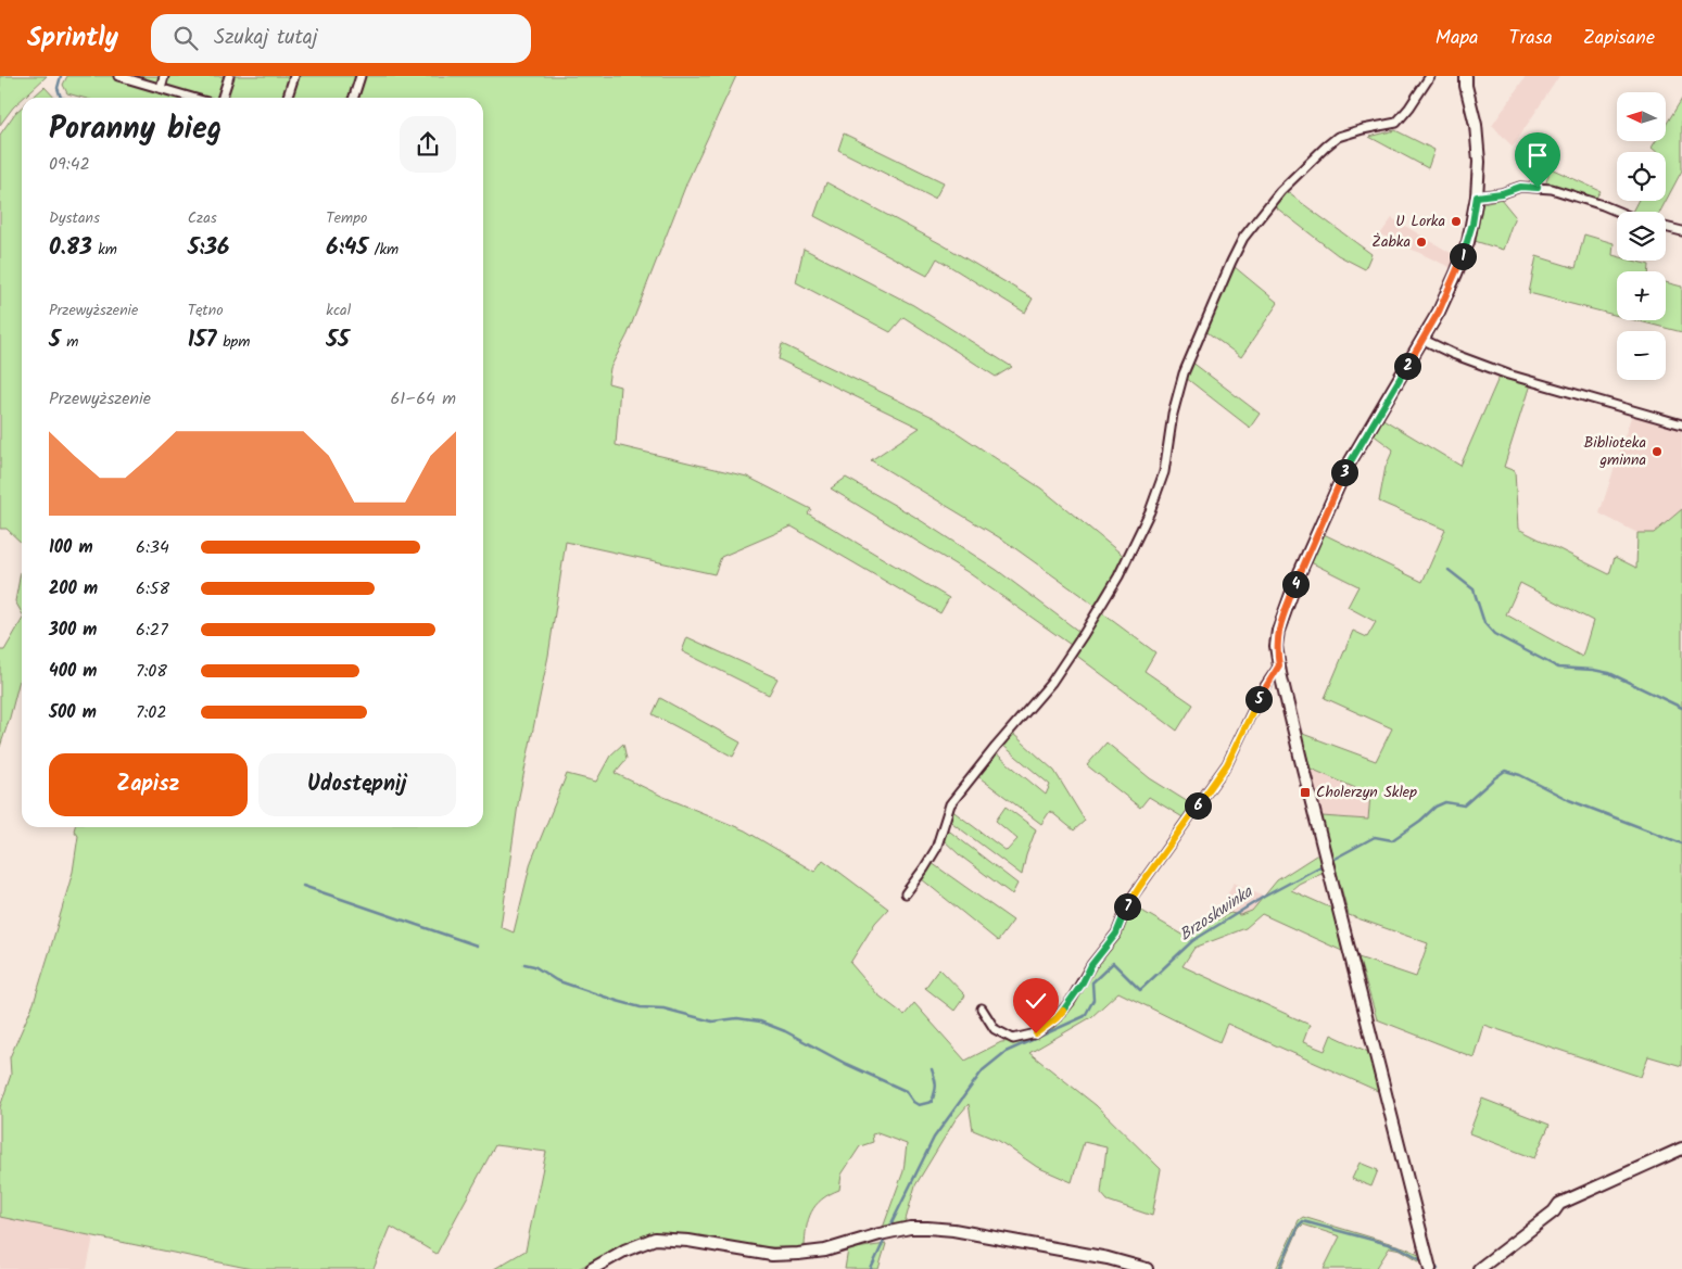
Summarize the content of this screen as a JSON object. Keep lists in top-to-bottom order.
{
  "water": ["Brzoskwinka"],
  "places": {
    "other": ["U Lorka", "Żabka", "Biblioteka gminna"],
    "transit": ["Cholerzyn Sklep"]
  },
  "north": "left",
  "page": {
    "header": "Sprintly",
    "search": "Szukaj tutaj",
    "nav": ["Mapa", "Trasa", "Zapisane"],
    "map_buttons": ["+", "−"],
    "heading": ["Poranny bieg", "09:42"],
    "stats": [
      ["Dystans", "0.83 km"],
      ["Czas", "5:36"],
      ["Tempo", "6:45 /km"],
      ["Przewyższenie", "5 m"],
      ["Tętno", "157 bpm"],
      ["kcal", "55"]
    ],
    "pins": [
      "1",
      "2",
      "3",
      "4",
      "5",
      "6",
      "7"
    ],
    "chart": ["Przewyższenie", "61–64 m"],
    "list": [
      {
        "name": "100 m",
        "note": "6:34"
      },
      {
        "name": "200 m",
        "note": "6:58"
      },
      {
        "name": "300 m",
        "note": "6:27"
      },
      {
        "name": "400 m",
        "note": "7:08"
      },
      {
        "name": "500 m",
        "note": "7:02"
      }
    ],
    "buttons": ["Zapisz", "Udostępnij"]
  }
}
